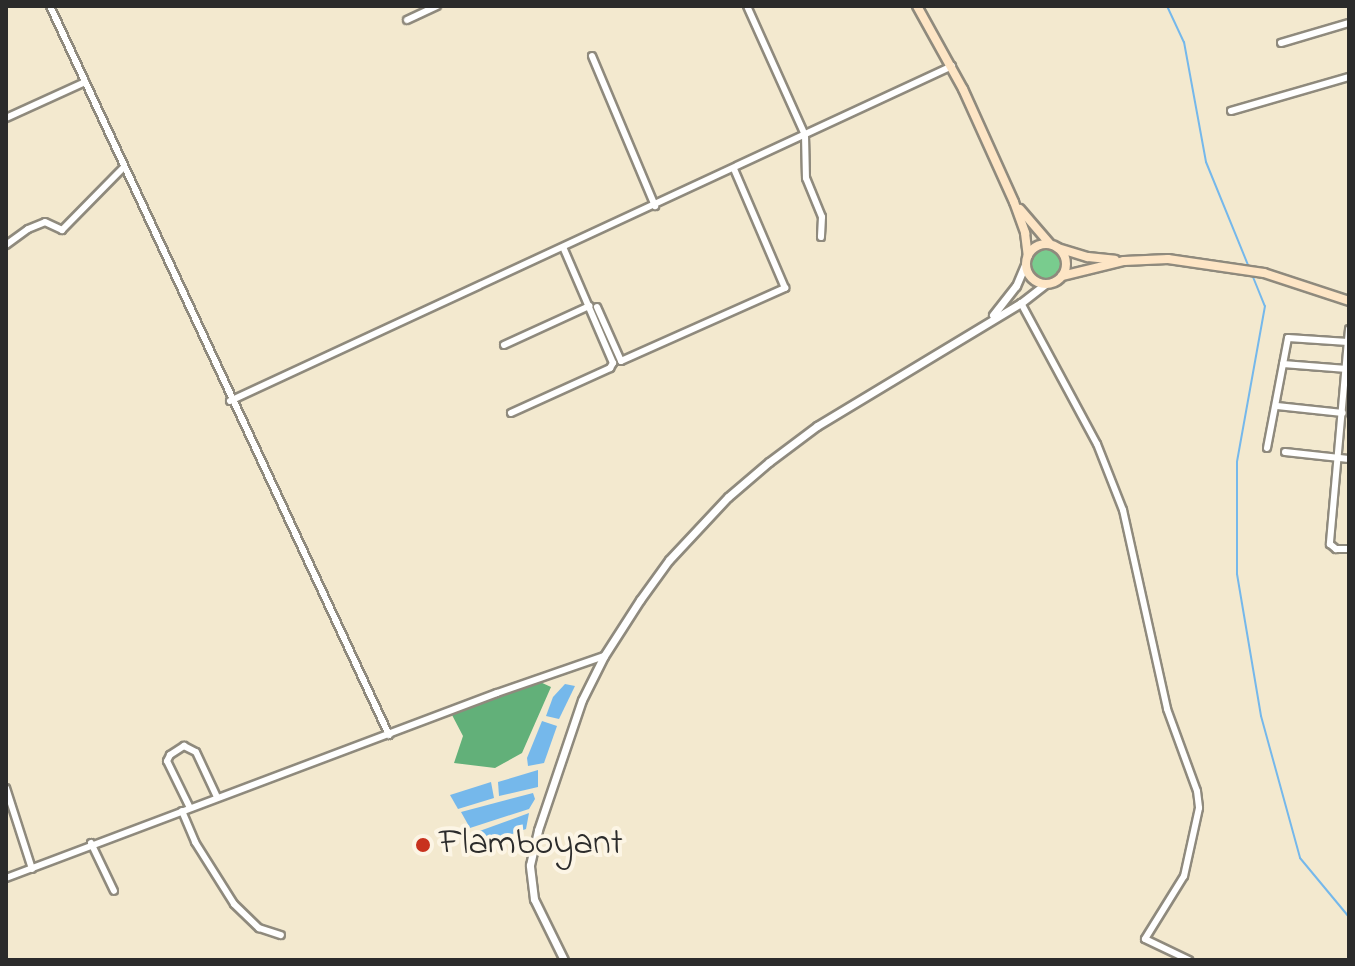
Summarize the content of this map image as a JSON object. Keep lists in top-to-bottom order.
{
  "places": ["Flamboyant"]
}
